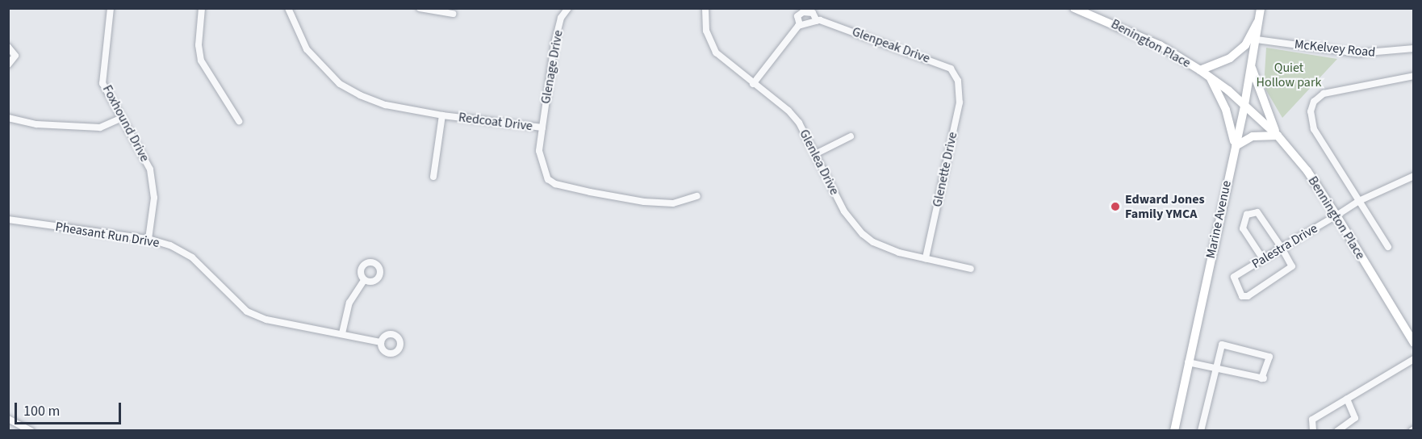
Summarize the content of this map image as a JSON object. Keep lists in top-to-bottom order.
{
  "streets": {
    "main road": ["Benington Place", "Bennington Place", "Marine Avenue"],
    "street": [
      "Glenpeak Drive",
      "McKelvey Road",
      "Glenage Drive",
      "Redcoat Drive",
      "Foxhound Drive",
      "Glenlea Drive",
      "Glenette Drive",
      "Pheasant Run Drive",
      "Palestra Drive"
    ]
  },
  "crossings": [
    ["Glenpeak Drive", "Glenlea Drive"],
    ["Glenpeak Drive", "Glenette Drive"],
    ["McKelvey Road", "Marine Avenue"],
    ["Glenage Drive", "Redcoat Drive"],
    ["Foxhound Drive", "Pheasant Run Drive"],
    ["Glenlea Drive", "Glenette Drive"],
    ["Bennington Place", "Marine Avenue"],
    ["Bennington Place", "Palestra Drive"]
  ],
  "parks": ["Quiet Hollow park"],
  "places": ["Edward Jones Family YMCA"],
  "scale_bar": "100 m"
}
